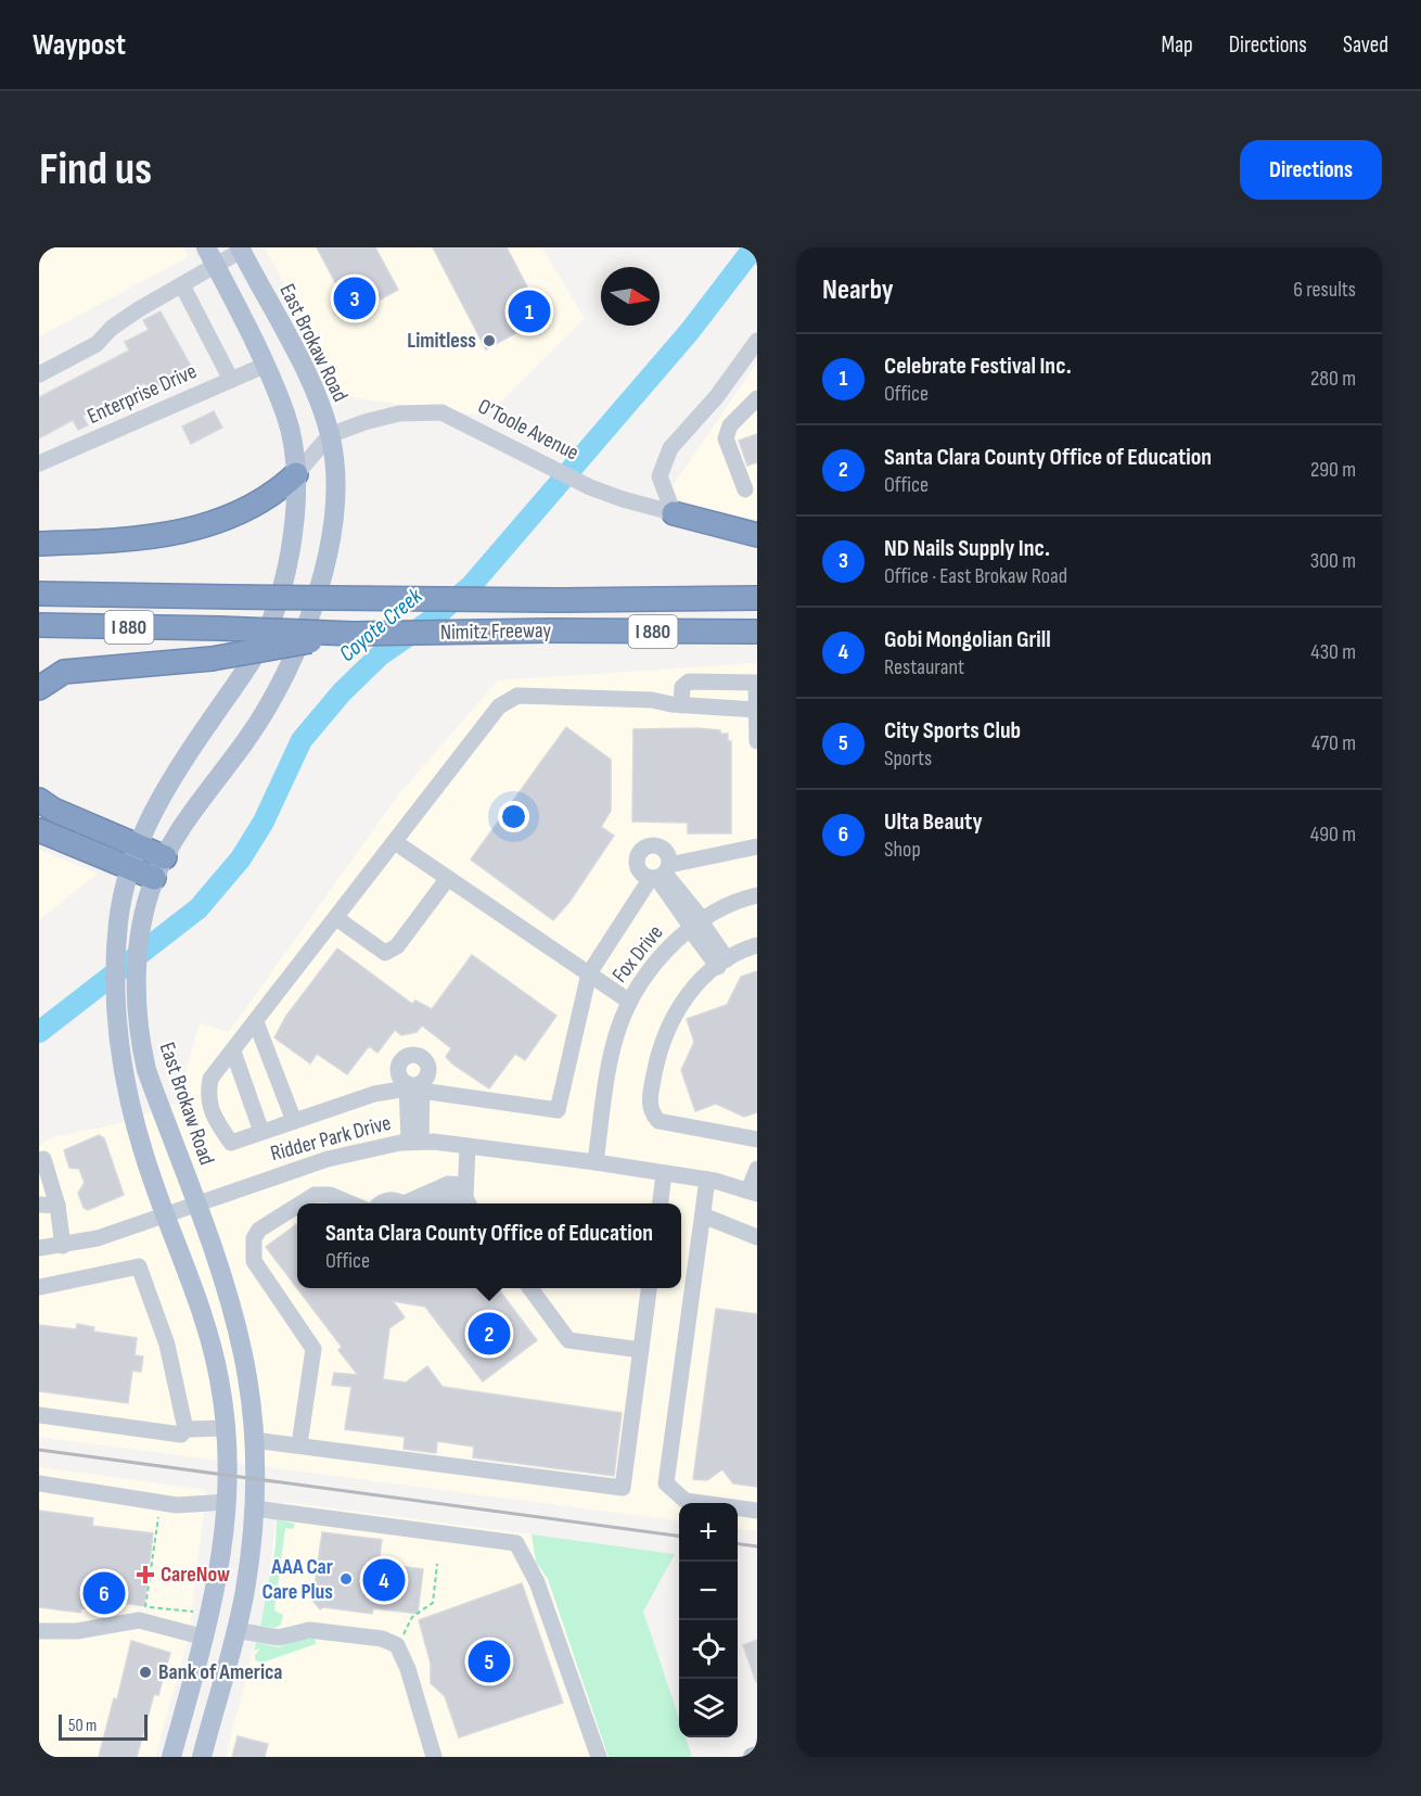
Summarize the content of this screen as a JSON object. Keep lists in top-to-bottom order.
{
  "streets": {
    "highway": ["I 880", "Nimitz Freeway"],
    "main road": ["East Brokaw Road"],
    "street": [
      "Enterprise Drive",
      "O’Toole Avenue",
      "Fox Drive",
      "Ridder Park Drive"
    ]
  },
  "crossings": [
    ["East Brokaw Road", "O’Toole Avenue"],
    ["East Brokaw Road", "Ridder Park Drive"],
    ["Fox Drive", "Ridder Park Drive"]
  ],
  "water": ["Coyote Creek"],
  "places": {
    "other": ["Limitless", "AAA Car Care Plus", "Bank of America"],
    "health": ["CareNow"]
  },
  "scale_bar": "50 m",
  "north": "right",
  "page": {
    "header": "Waypost",
    "nav": ["Map", "Directions", "Saved"],
    "buttons": "Directions",
    "title": "Find us",
    "heading": ["Nearby", "6 results"],
    "pins": [
      "3",
      "1",
      "2",
      "4",
      "6",
      "5"
    ],
    "list": [
      {
        "mark": "1",
        "name": "Celebrate Festival Inc.",
        "note": "Office",
        "value": "280 m"
      },
      {
        "mark": "2",
        "name": "Santa Clara County Office of Education",
        "note": "Office",
        "value": "290 m"
      },
      {
        "mark": "3",
        "name": "ND Nails Supply Inc.",
        "note": "Office · East Brokaw Road",
        "value": "300 m"
      },
      {
        "mark": "4",
        "name": "Gobi Mongolian Grill",
        "note": "Restaurant",
        "value": "430 m"
      },
      {
        "mark": "5",
        "name": "City Sports Club",
        "note": "Sports",
        "value": "470 m"
      },
      {
        "mark": "6",
        "name": "Ulta Beauty",
        "note": "Shop",
        "value": "490 m"
      }
    ],
    "popup": ["Santa Clara County Office of Education", "Office"],
    "map_buttons": ["+", "−"],
    "scale": "50 m"
  }
}
